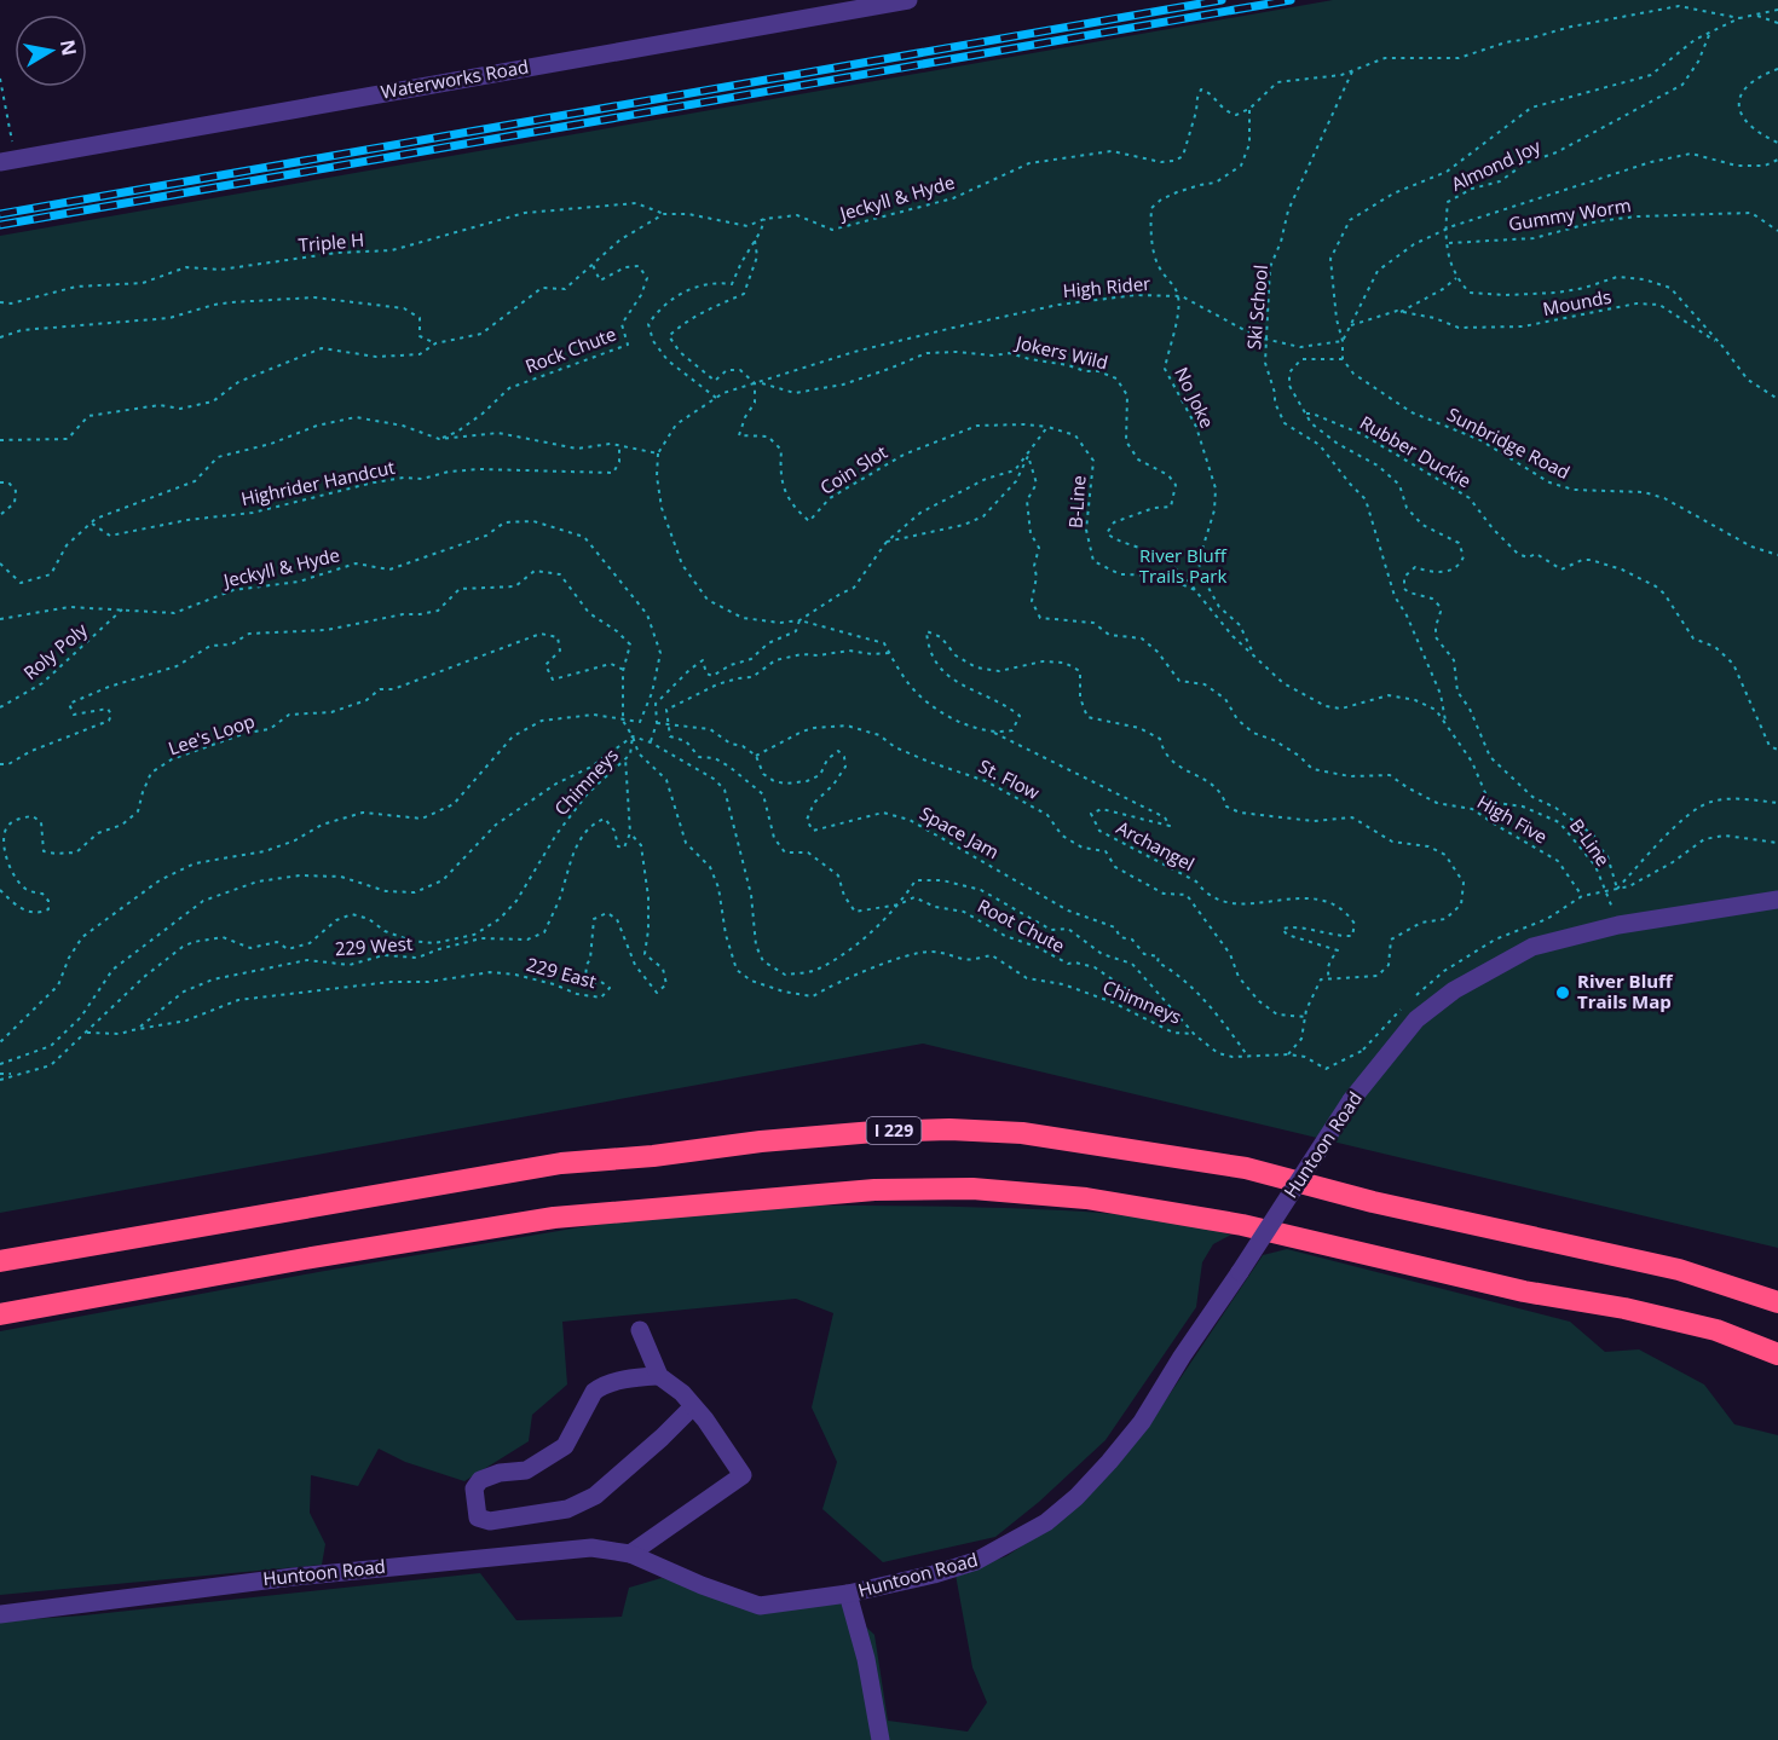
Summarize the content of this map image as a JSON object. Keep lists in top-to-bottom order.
{
  "streets": {
    "highway": ["I 229"],
    "street": ["Waterworks Road", "Huntoon Road"],
    "path": [
      "Almond Joy",
      "Jeckyll & Hyde",
      "Gummy Worm",
      "Triple H",
      "High Rider",
      "Mounds",
      "Ski School",
      "Rock Chute",
      "Jokers Wild",
      "No Joke",
      "Sunbridge Road",
      "Rubber Duckie",
      "Coin Slot",
      "Highrider Handcut",
      "B-Line",
      "Roly Poly",
      "Lee's Loop",
      "St. Flow",
      "Chimneys",
      "High Five",
      "Space Jam",
      "Archangel",
      "Root Chute",
      "229 West",
      "229 East"
    ]
  },
  "crossings": [
    ["Almond Joy", "Gummy Worm"],
    ["Jeckyll & Hyde", "Triple H"],
    ["Jeckyll & Hyde", "Roly Poly"],
    ["High Rider", "Ski School"],
    ["High Rider", "Jokers Wild"],
    ["High Rider", "No Joke"],
    ["High Rider", "Coin Slot"],
    ["Ski School", "B-Line"],
    ["Jokers Wild", "B-Line"],
    ["No Joke", "B-Line"],
    ["Coin Slot", "B-Line"],
    ["St. Flow", "Space Jam"],
    ["Chimneys", "229 West"],
    ["Space Jam", "Root Chute"],
    ["229 West", "229 East"]
  ],
  "parks": ["River Bluff Trails Park"],
  "places": ["River Bluff Trails Map"],
  "north": "right"
}
